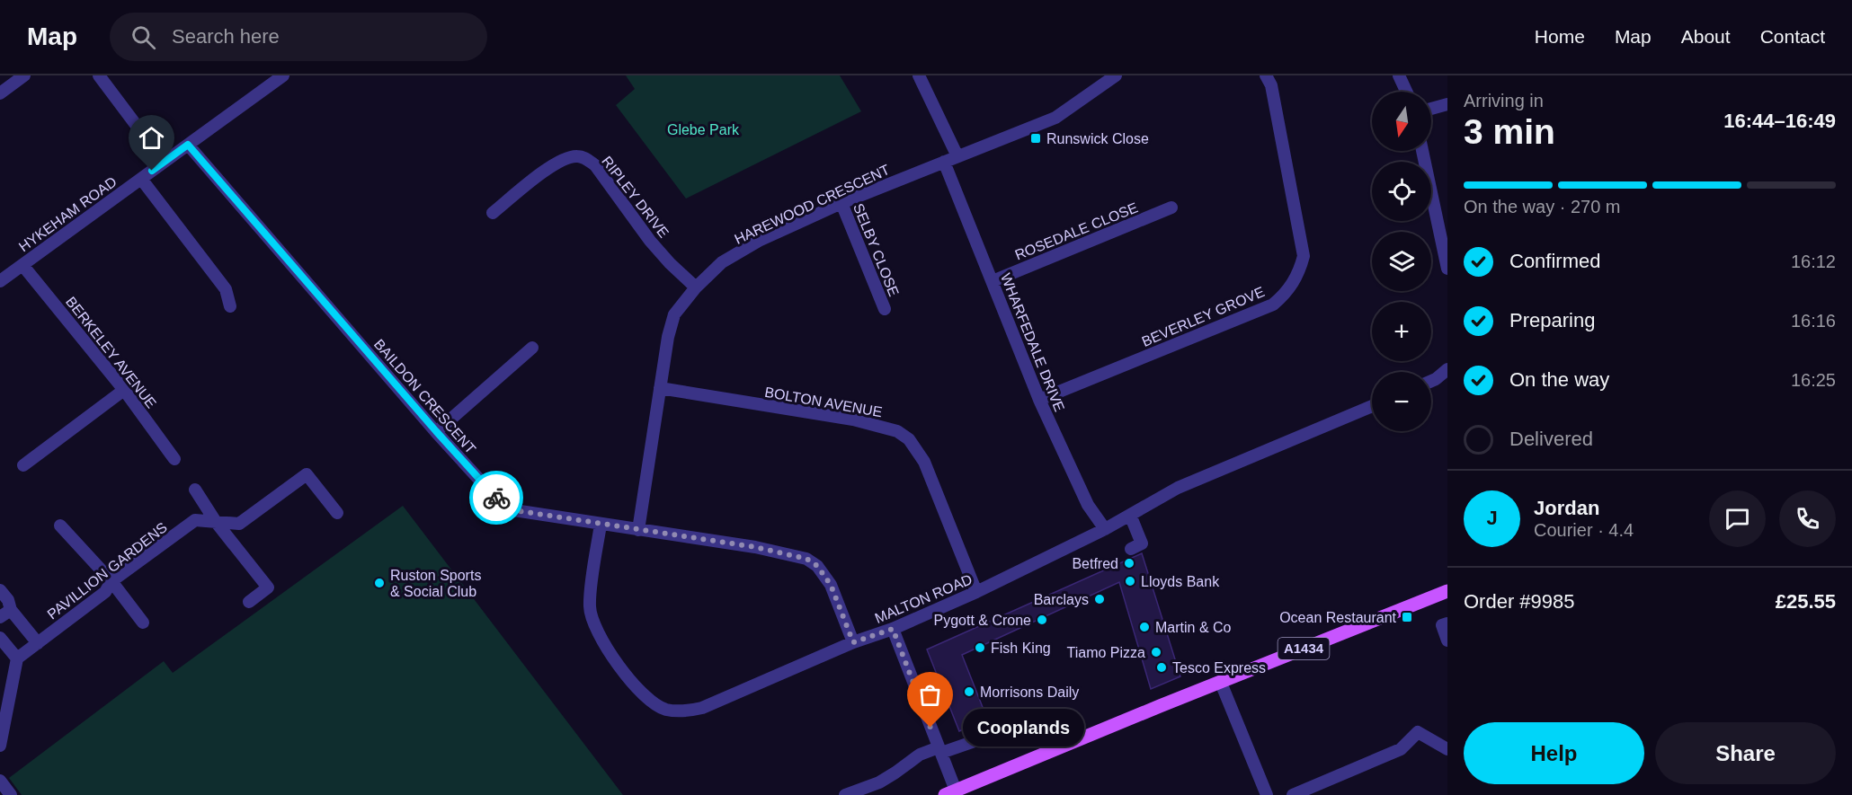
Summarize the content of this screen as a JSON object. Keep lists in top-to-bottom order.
{
  "streets": {
    "main road": ["A1434"],
    "street": [
      "RIPLEY DRIVE",
      "HAREWOOD CRESCENT",
      "HYKEHAM ROAD",
      "ROSEDALE CLOSE",
      "SELBY CLOSE",
      "BEVERLEY GROVE",
      "WHARFEDALE DRIVE",
      "BERKELEY AVENUE",
      "BAILDON CRESCENT",
      "BOLTON AVENUE",
      "PAVILLION GARDENS",
      "MALTON ROAD"
    ]
  },
  "crossings": [
    ["RIPLEY DRIVE", "HAREWOOD CRESCENT"],
    ["HAREWOOD CRESCENT", "SELBY CLOSE"],
    ["HAREWOOD CRESCENT", "WHARFEDALE DRIVE"],
    ["HAREWOOD CRESCENT", "BAILDON CRESCENT"],
    ["HAREWOOD CRESCENT", "BOLTON AVENUE"],
    ["HYKEHAM ROAD", "BERKELEY AVENUE"],
    ["HYKEHAM ROAD", "BAILDON CRESCENT"],
    ["ROSEDALE CLOSE", "WHARFEDALE DRIVE"],
    ["BEVERLEY GROVE", "WHARFEDALE DRIVE"],
    ["WHARFEDALE DRIVE", "MALTON ROAD"],
    ["BAILDON CRESCENT", "MALTON ROAD"],
    ["BOLTON AVENUE", "MALTON ROAD"]
  ],
  "parks": ["Glebe Park"],
  "places": {
    "transit": ["Runswick Close", "Ocean Restaurant"],
    "other": [
      "Betfred",
      "Lloyds Bank",
      "Ruston Sports & Social Club",
      "Barclays",
      "Pygott & Crone",
      "Martin & Co",
      "Fish King",
      "Tiamo Pizza",
      "Tesco Express",
      "Morrisons Daily",
      "Cooplands"
    ]
  },
  "north": "bottom",
  "page": {
    "header": "Map",
    "search": "Search here",
    "nav": [
      "Home",
      "Map",
      "About",
      "Contact"
    ],
    "heading": ["3 min", "Arriving in", "16:44–16:49"],
    "panel": [
      "Jordan",
      "Courier · 4.4",
      "Order #9985",
      "£25.55"
    ],
    "map_buttons": ["+", "−"],
    "bar": "On the way · 270 m",
    "list": [
      ["Confirmed", "16:12"],
      ["Preparing", "16:16"],
      ["On the way", "16:25"],
      "Delivered"
    ],
    "round": "J",
    "bubble": "Cooplands",
    "buttons": ["Help", "Share"]
  }
}
